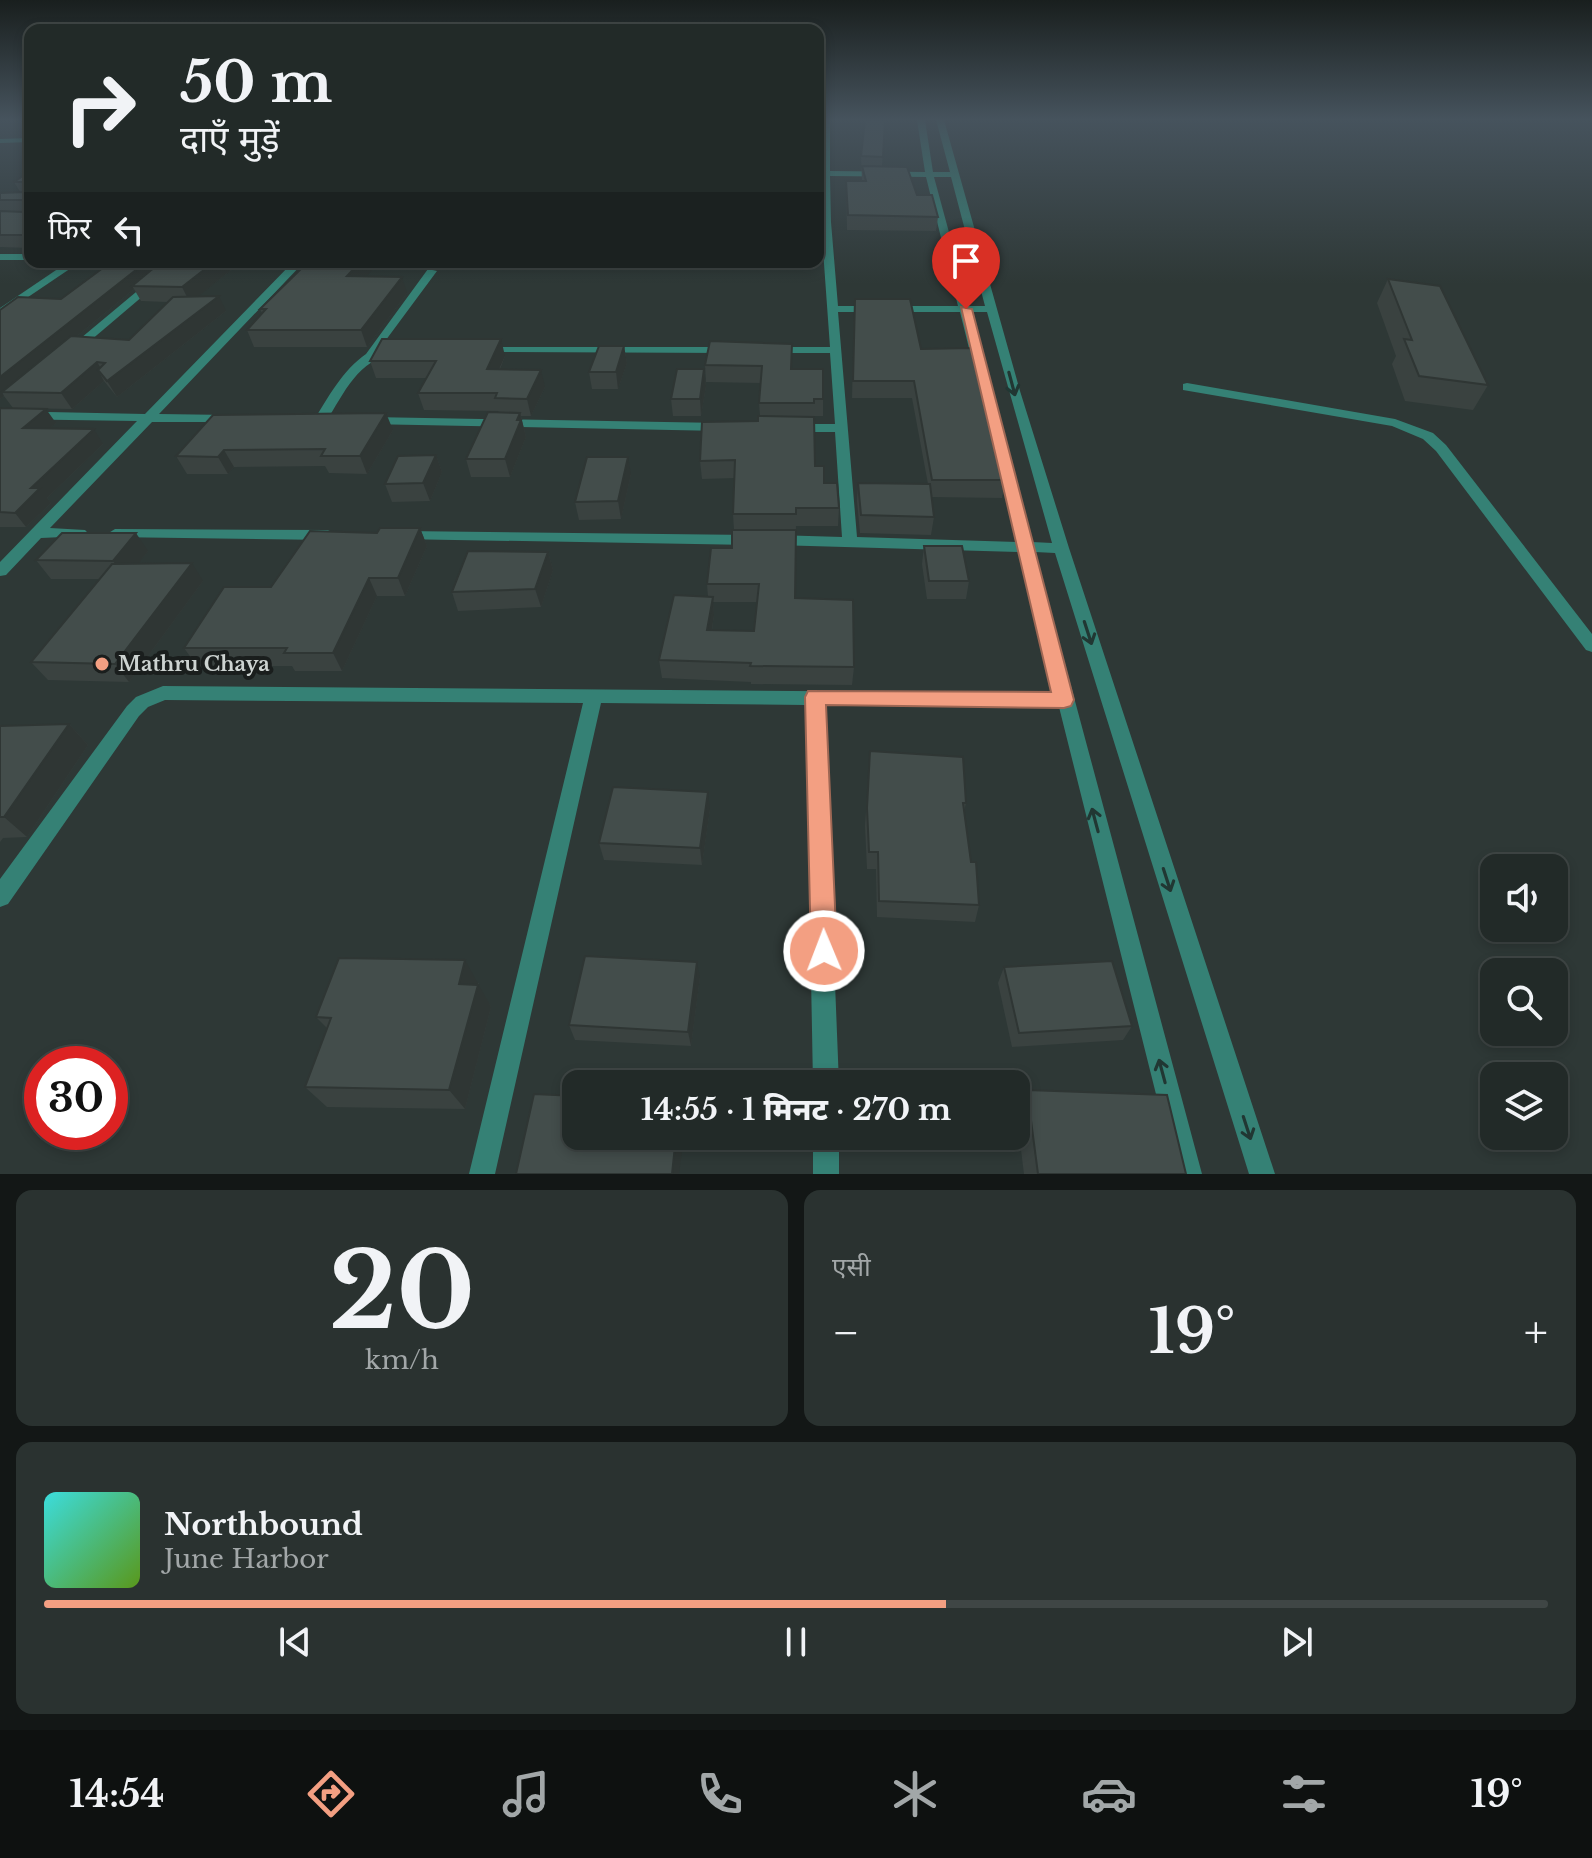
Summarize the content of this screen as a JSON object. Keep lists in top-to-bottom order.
{
  "places": ["Mathru Chaya"],
  "page": {
    "turn": ["50 m", "दाएँ मुड़ें"],
    "then": "फिर",
    "limit": "30",
    "trip": "14:55 · 1 मिनट · 270 m",
    "tile": [
      ["20", "km/h"],
      "एसी"
    ],
    "heat": ["−", "19°", "+"],
    "song": ["Northbound", "June Harbor"],
    "tabs": ["14:54", "19°"]
  }
}
